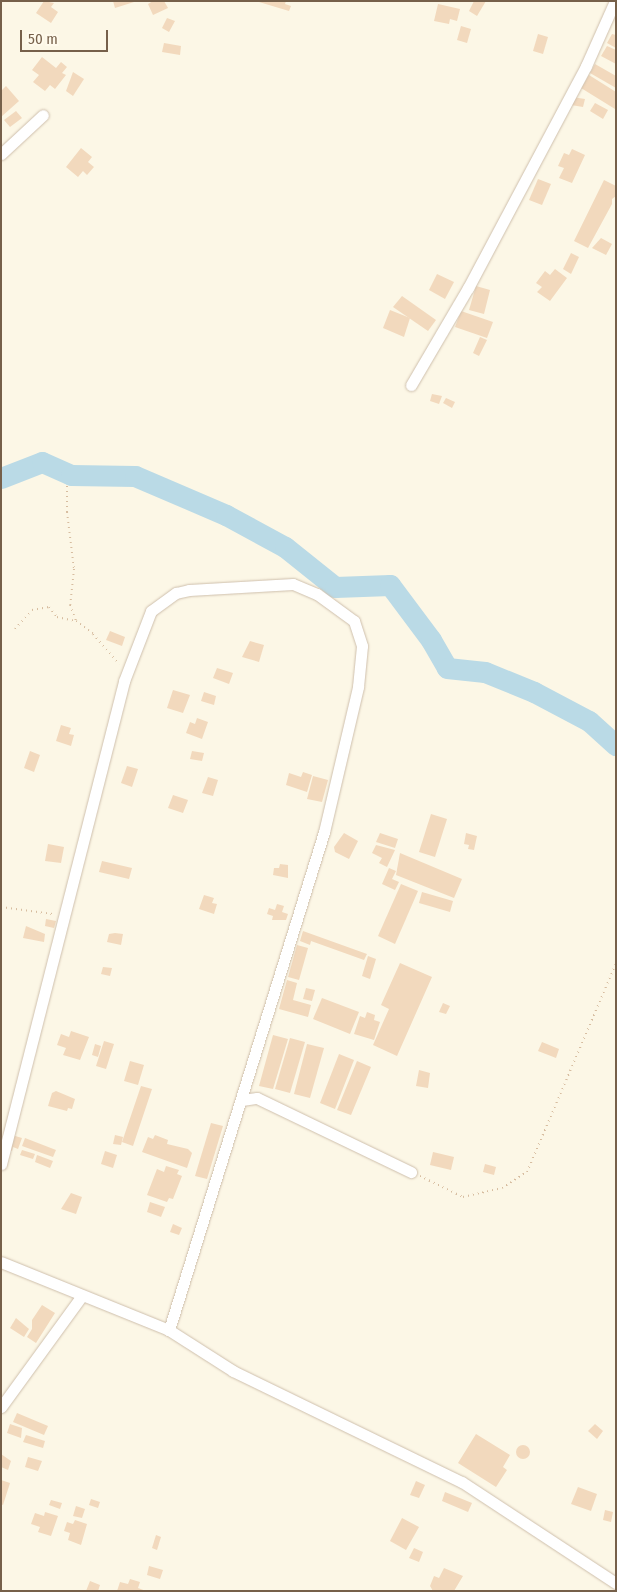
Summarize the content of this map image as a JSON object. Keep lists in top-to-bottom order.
{
  "scale_bar": "50 m"
}
